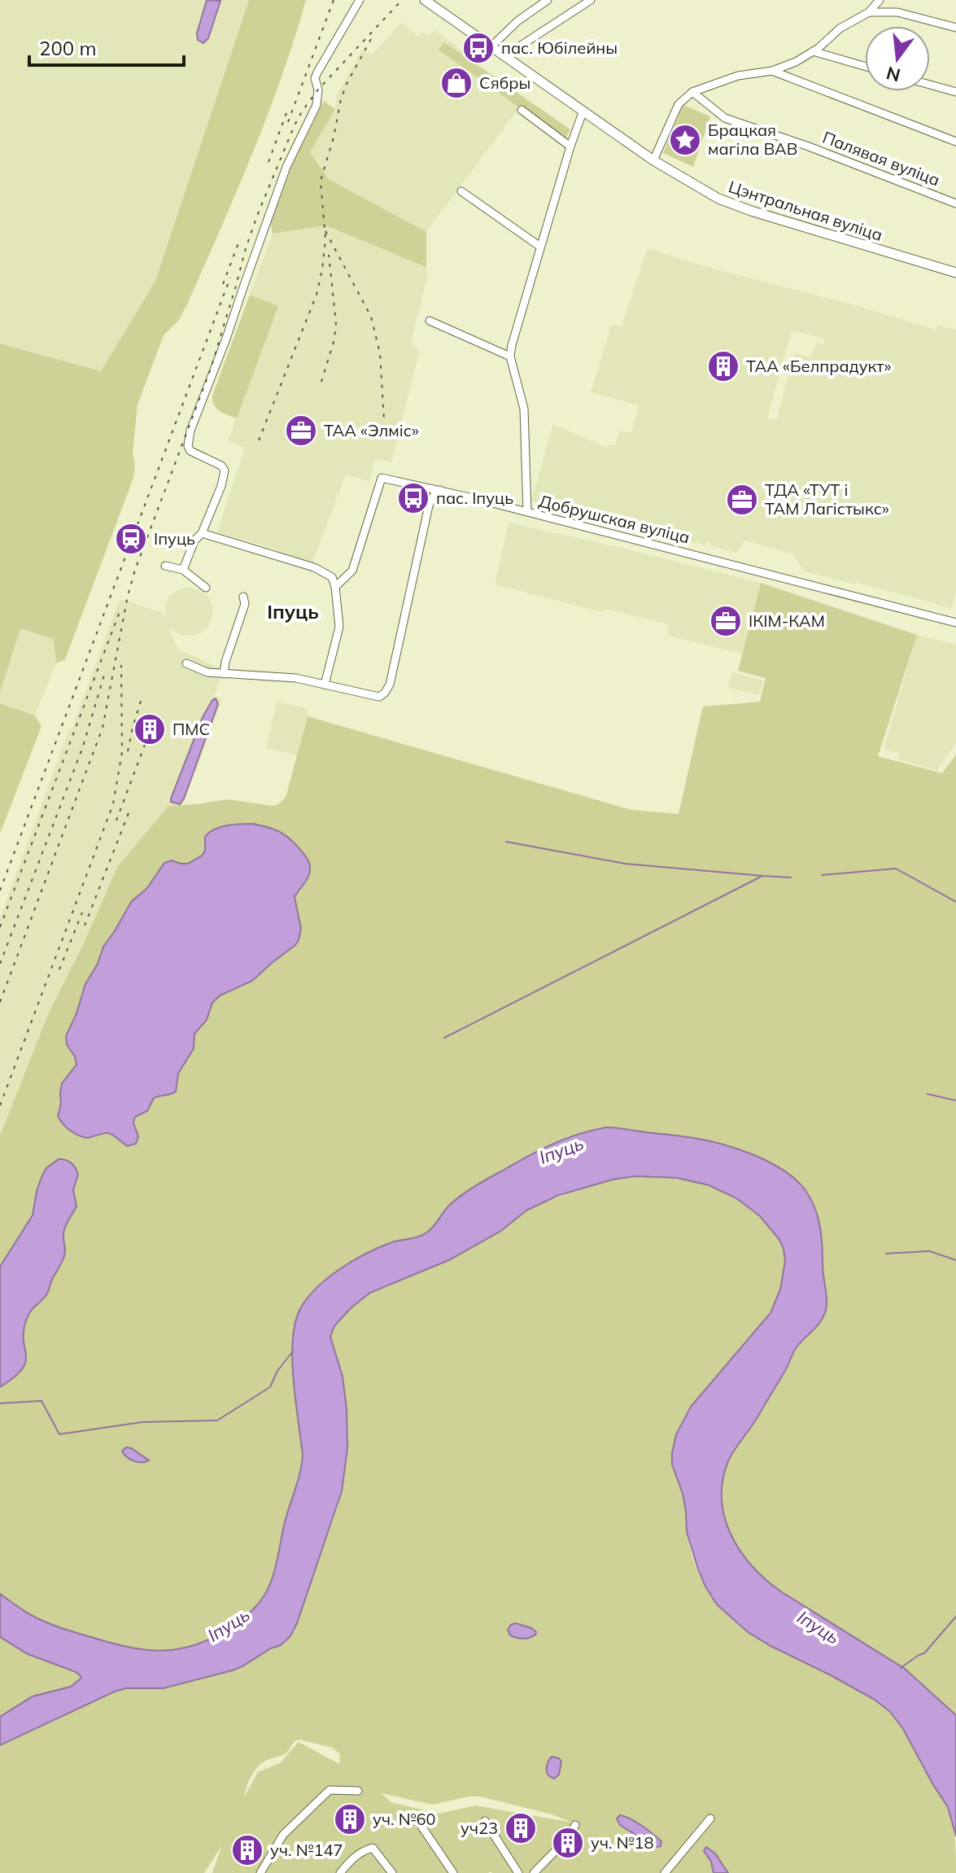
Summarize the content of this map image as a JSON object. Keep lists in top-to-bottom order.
{
  "streets": {
    "main road": ["Цэнтральная вуліца"],
    "street": ["Палявая вуліца", "Добрушская вуліца"]
  },
  "districts": ["Іпуць"],
  "water": ["Іпуць"],
  "places": {
    "bus stop": ["пас. Юбілейны", "пас. Іпуць"],
    "shop": ["Сябры"],
    "place": ["Брацкая магіла ВАВ"],
    "building": [
      "ТАА «Белпрадукт»",
      "ПМС",
      "уч. №60",
      "уч23",
      "уч. №18",
      "уч. №147"
    ],
    "office": ["ТАА «Элміс»", "ТДА «ТУТ і ТАМ Лагістыкс»", "ІКІМ-КАМ"],
    "station": ["Іпуць"]
  },
  "scale_bar": "200 m",
  "north": "bottom"
}
